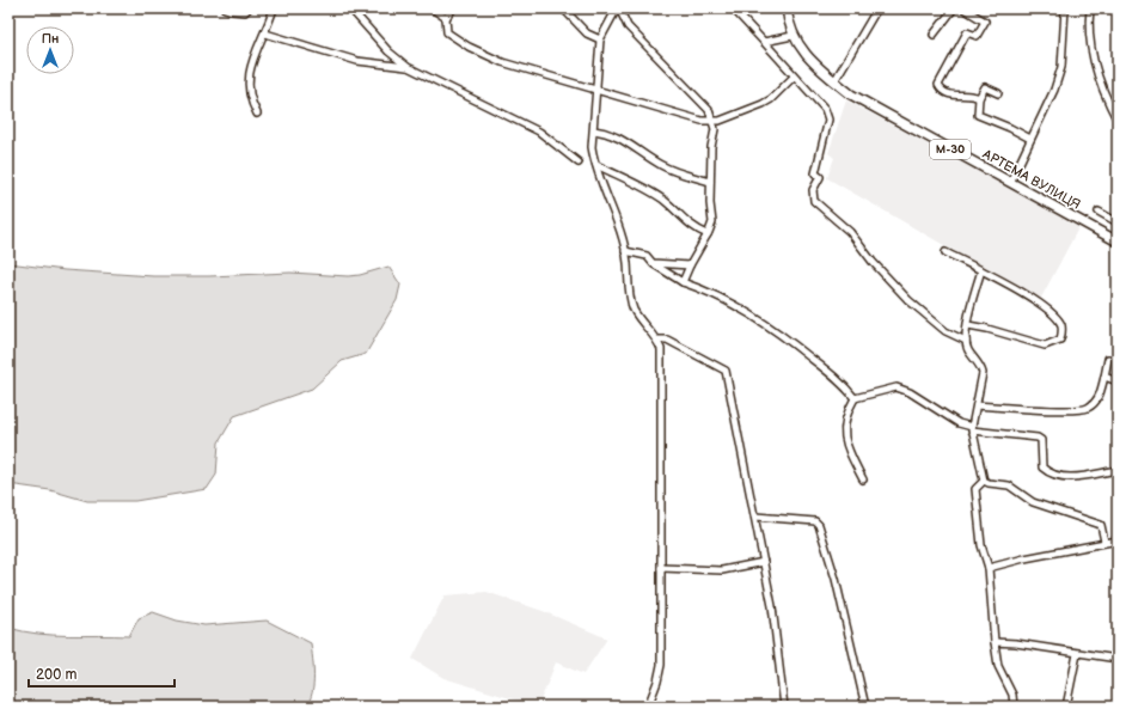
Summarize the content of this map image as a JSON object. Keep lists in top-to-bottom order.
{
  "streets": {
    "highway": ["М-30", "АРТЕМА ВУЛИЦЯ"]
  },
  "scale_bar": "200 m",
  "north": "top"
}
